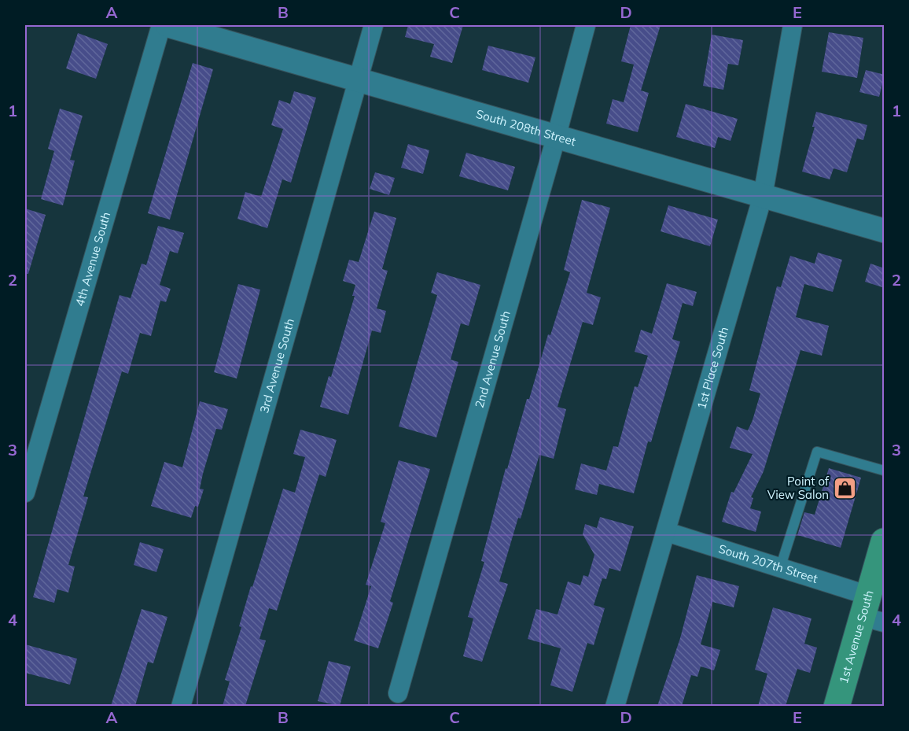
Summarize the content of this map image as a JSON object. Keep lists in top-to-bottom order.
{
  "streets": {
    "main road": ["1st Avenue South"],
    "street": [
      "South 208th Street",
      "4th Avenue South",
      "2nd Avenue South",
      "3rd Avenue South",
      "1st Place South",
      "South 207th Street"
    ]
  },
  "crossings": [
    ["South 208th Street", "2nd Avenue South"],
    ["South 208th Street", "3rd Avenue South"],
    ["South 208th Street", "1st Place South"],
    ["1st Place South", "South 207th Street"],
    ["South 207th Street", "1st Avenue South"]
  ],
  "places": {
    "shop": ["Point of View Salon"]
  },
  "grid": {
    "columns": [
      "A",
      "B",
      "C",
      "D",
      "E"
    ],
    "rows": [
      "1",
      "2",
      "3",
      "4"
    ]
  }
}
